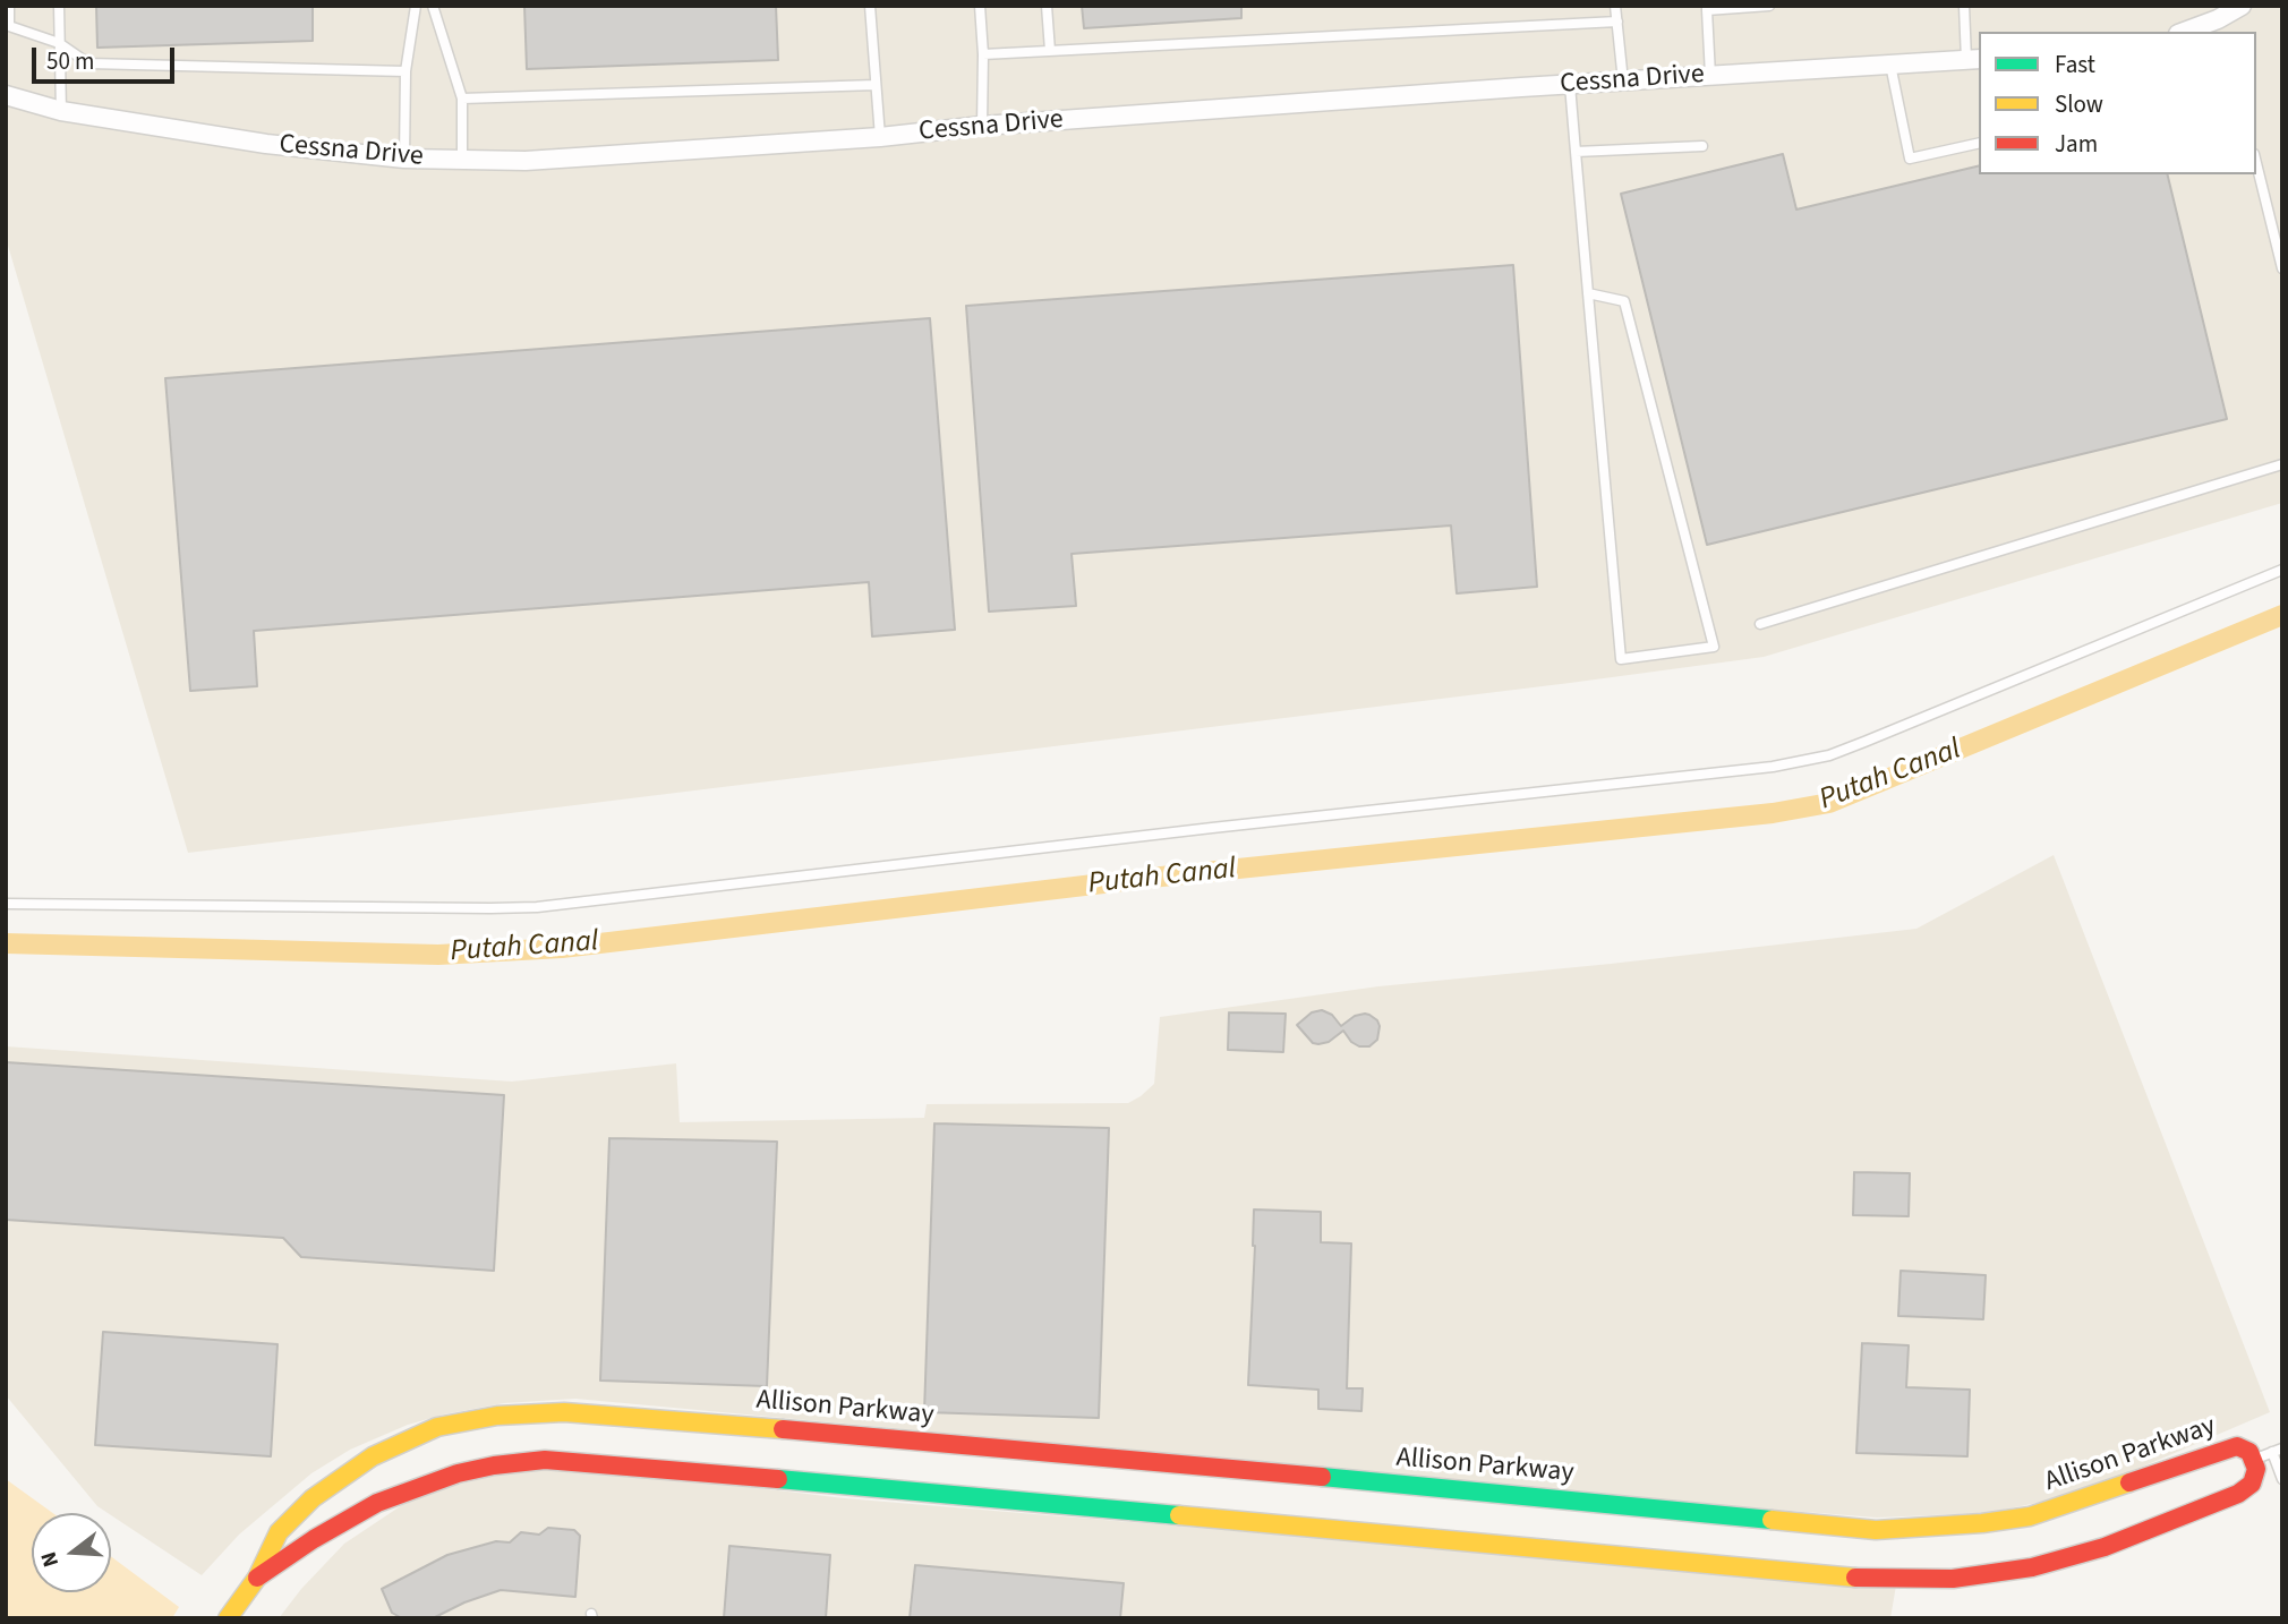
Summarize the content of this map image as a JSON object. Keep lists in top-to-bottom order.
{
  "streets": {
    "street": ["Cessna Drive", "Allison Parkway"]
  },
  "water": ["Putah Canal"],
  "legend": ["Fast", "Slow", "Jam"],
  "scale_bar": "50 m",
  "north": "left"
}
